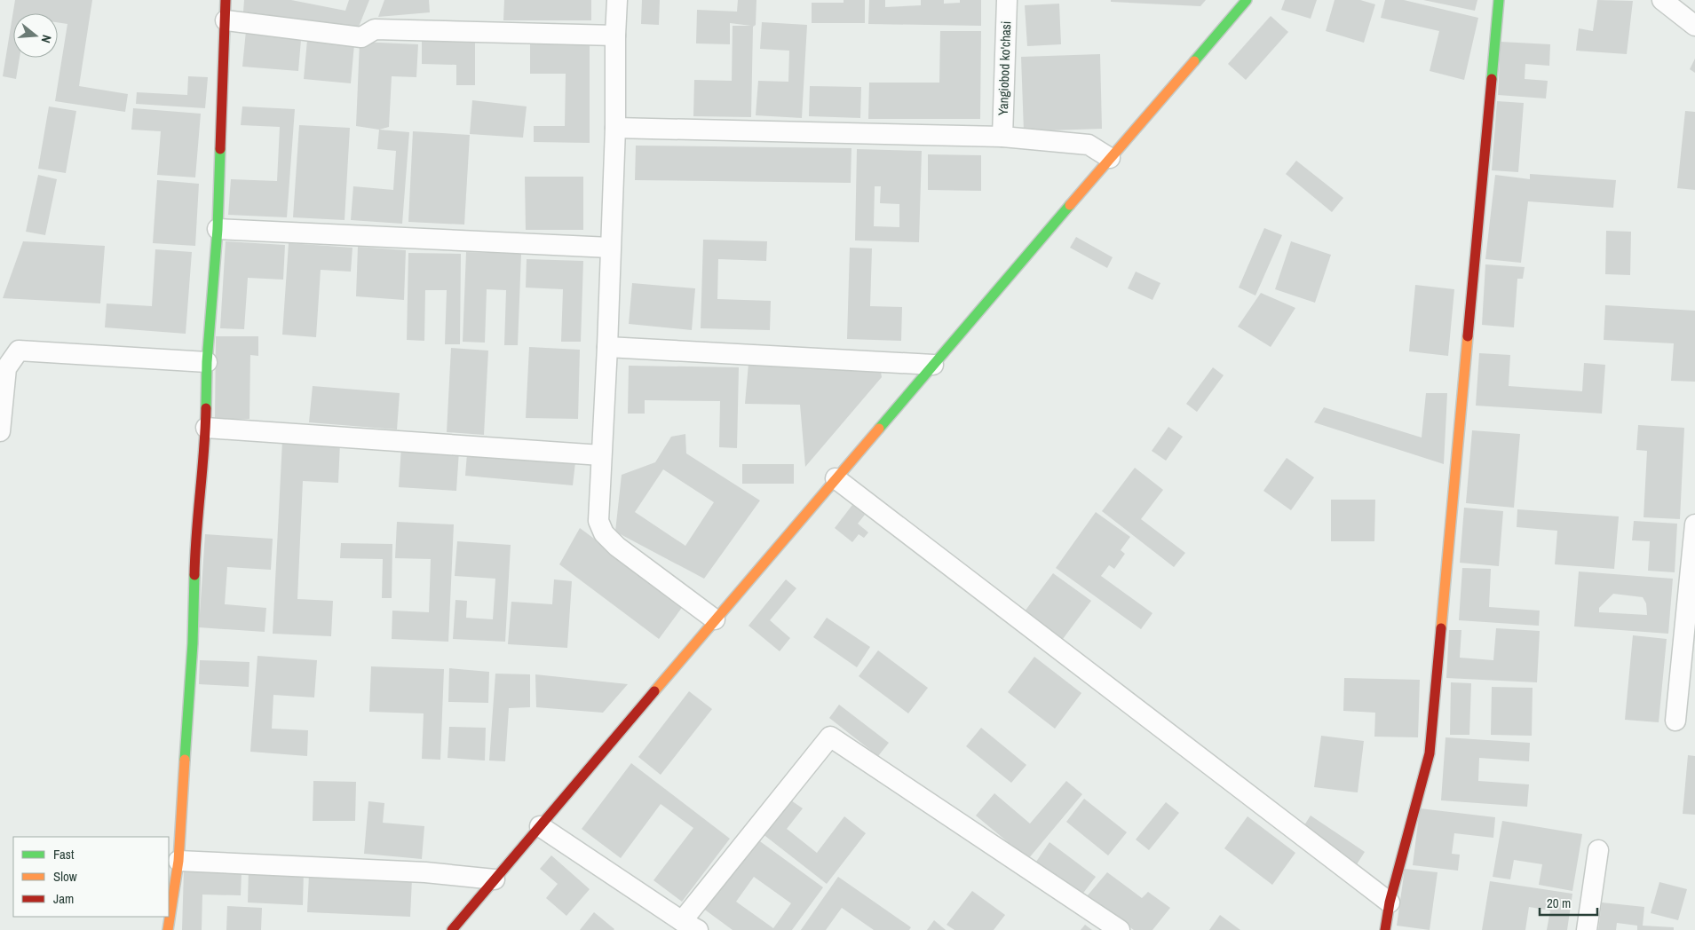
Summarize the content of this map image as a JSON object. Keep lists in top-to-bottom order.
{
  "streets": {
    "street": ["Yangiobod ko'chasi"]
  },
  "legend": ["Fast", "Slow", "Jam"],
  "scale_bar": "20 m",
  "north": "right"
}
